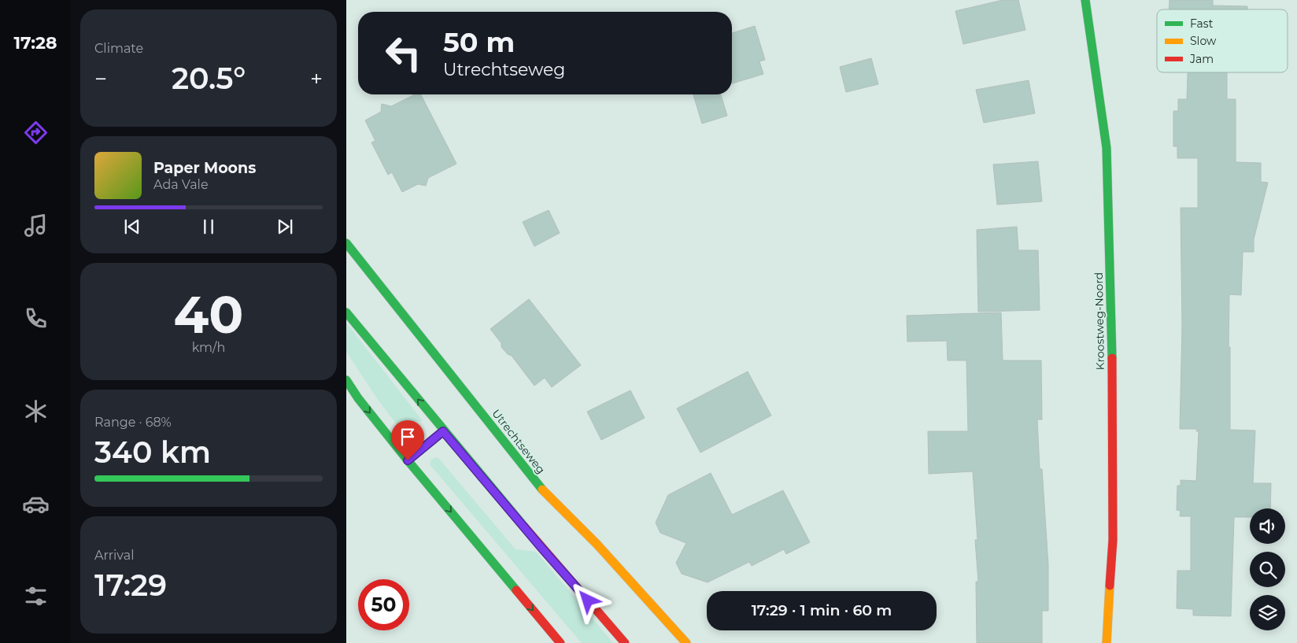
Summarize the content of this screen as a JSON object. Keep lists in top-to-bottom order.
{
  "streets": {
    "street": ["Kroostweg-Noord", "Utrechtseweg"]
  },
  "legend": ["Fast", "Slow", "Jam"],
  "page": {
    "tabs": "17:28",
    "tile": [
      "Climate",
      ["40", "km/h"],
      ["Range · 68%", "340 km"],
      ["Arrival", "17:29"]
    ],
    "turn": ["50 m", "Utrechtseweg"],
    "heat": ["−", "20.5°", "+"],
    "song": ["Paper Moons", "Ada Vale"],
    "limit": "50",
    "trip": "17:29 · 1 min · 60 m"
  }
}
